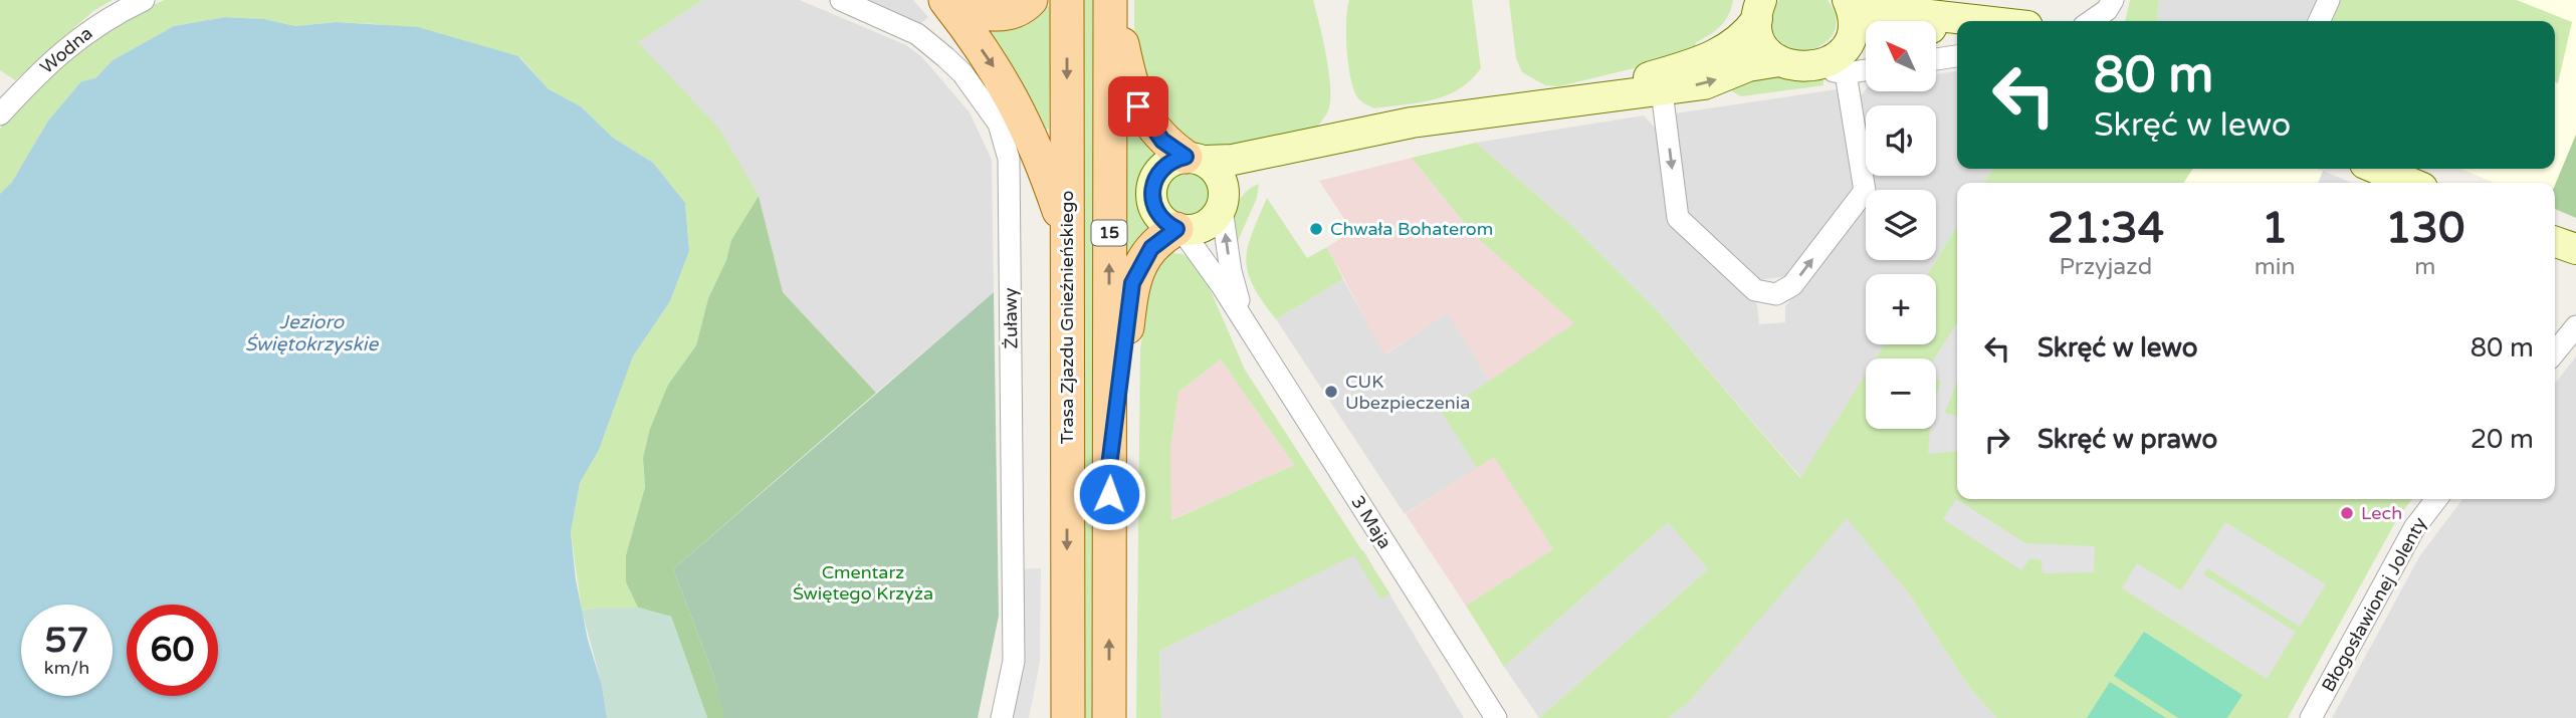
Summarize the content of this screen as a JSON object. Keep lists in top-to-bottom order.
{
  "streets": {
    "main road": ["15", "Trasa Zjazdu Gnieźnieńskiego"],
    "street": [
      "Wodna",
      "Żuławy",
      "3 Maja",
      "Błogosławionej Jolenty"
    ]
  },
  "water": ["Jezioro Świętokrzyskie"],
  "parks": ["Cmentarz Świętego Krzyża"],
  "places": ["Chwała Bohaterom", "CUK Ubezpieczenia", "Lech"],
  "north": "top left",
  "page": {
    "map_buttons": ["+", "−"],
    "turn": ["80 m", "Skręć w lewo"],
    "eta": [
      "21:34",
      "Przyjazd",
      "1",
      "min",
      "130",
      "m"
    ],
    "list": [
      {
        "name": "Skręć w lewo",
        "value": "80 m"
      },
      {
        "name": "Skręć w prawo",
        "value": "20 m"
      }
    ],
    "speed": "57 km/h",
    "limit": "60"
  }
}
